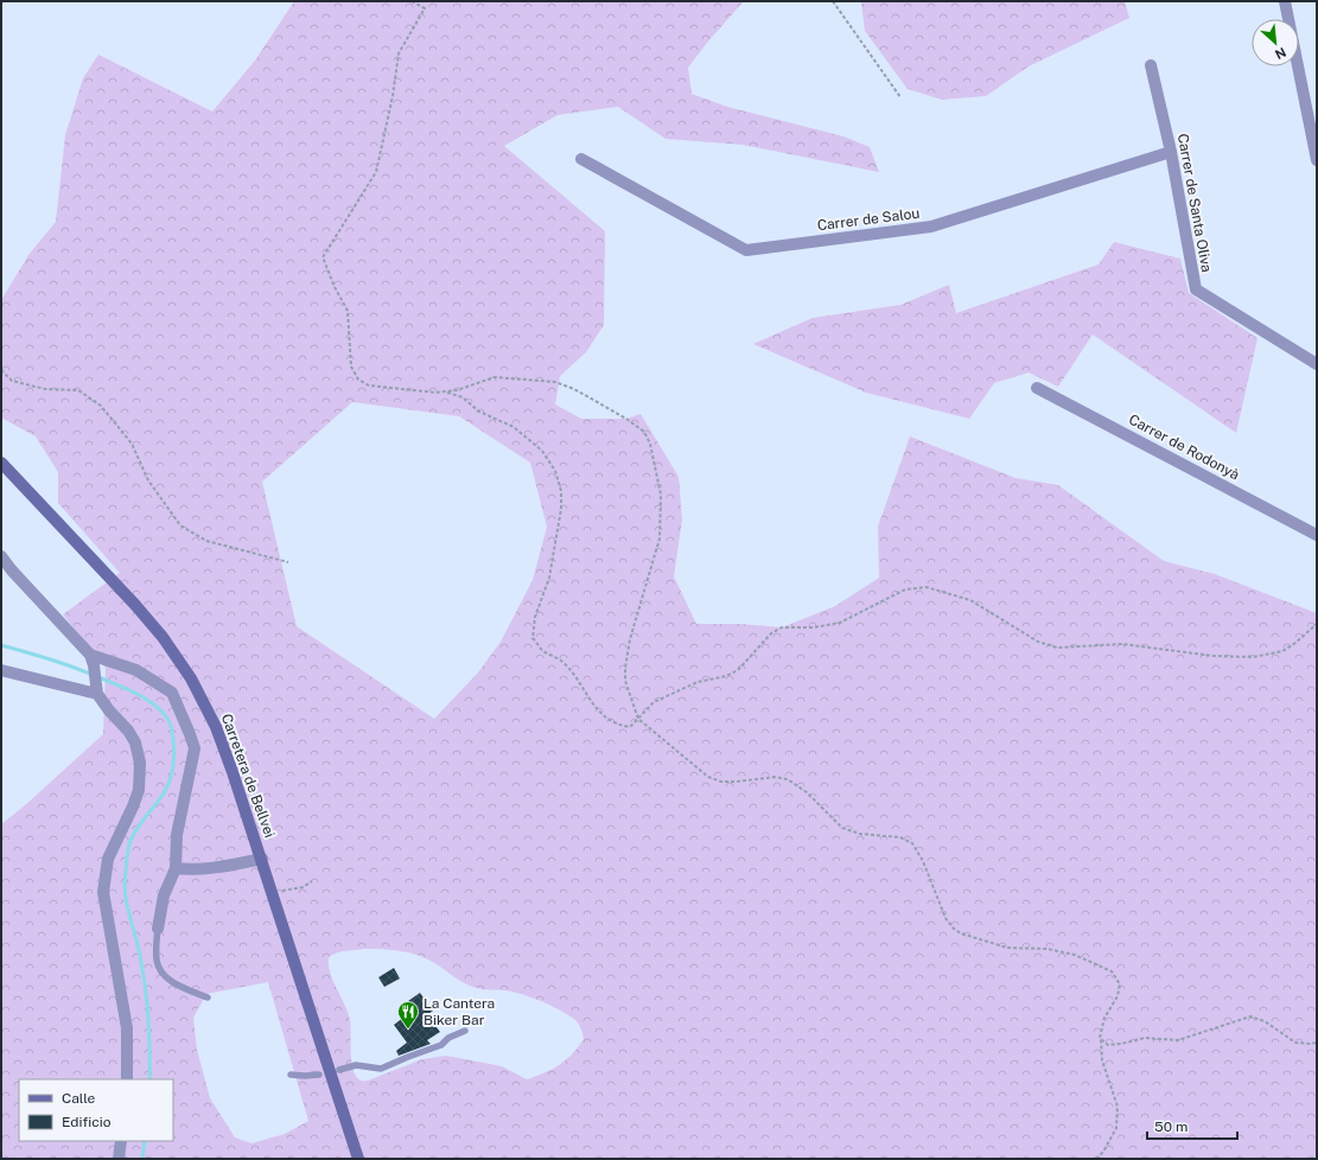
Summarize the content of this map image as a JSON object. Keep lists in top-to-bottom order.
{
  "streets": {
    "main road": ["Carretera de Bellvei"],
    "street": ["Carrer de Santa Oliva", "Carrer de Salou", "Carrer de Rodonyà"]
  },
  "crossings": [
    ["Carrer de Santa Oliva", "Carrer de Salou"]
  ],
  "places": {
    "restaurant": ["La Cantera Biker Bar"]
  },
  "legend": ["Calle", "Edificio"],
  "scale_bar": "50 m",
  "north": "bottom right"
}
